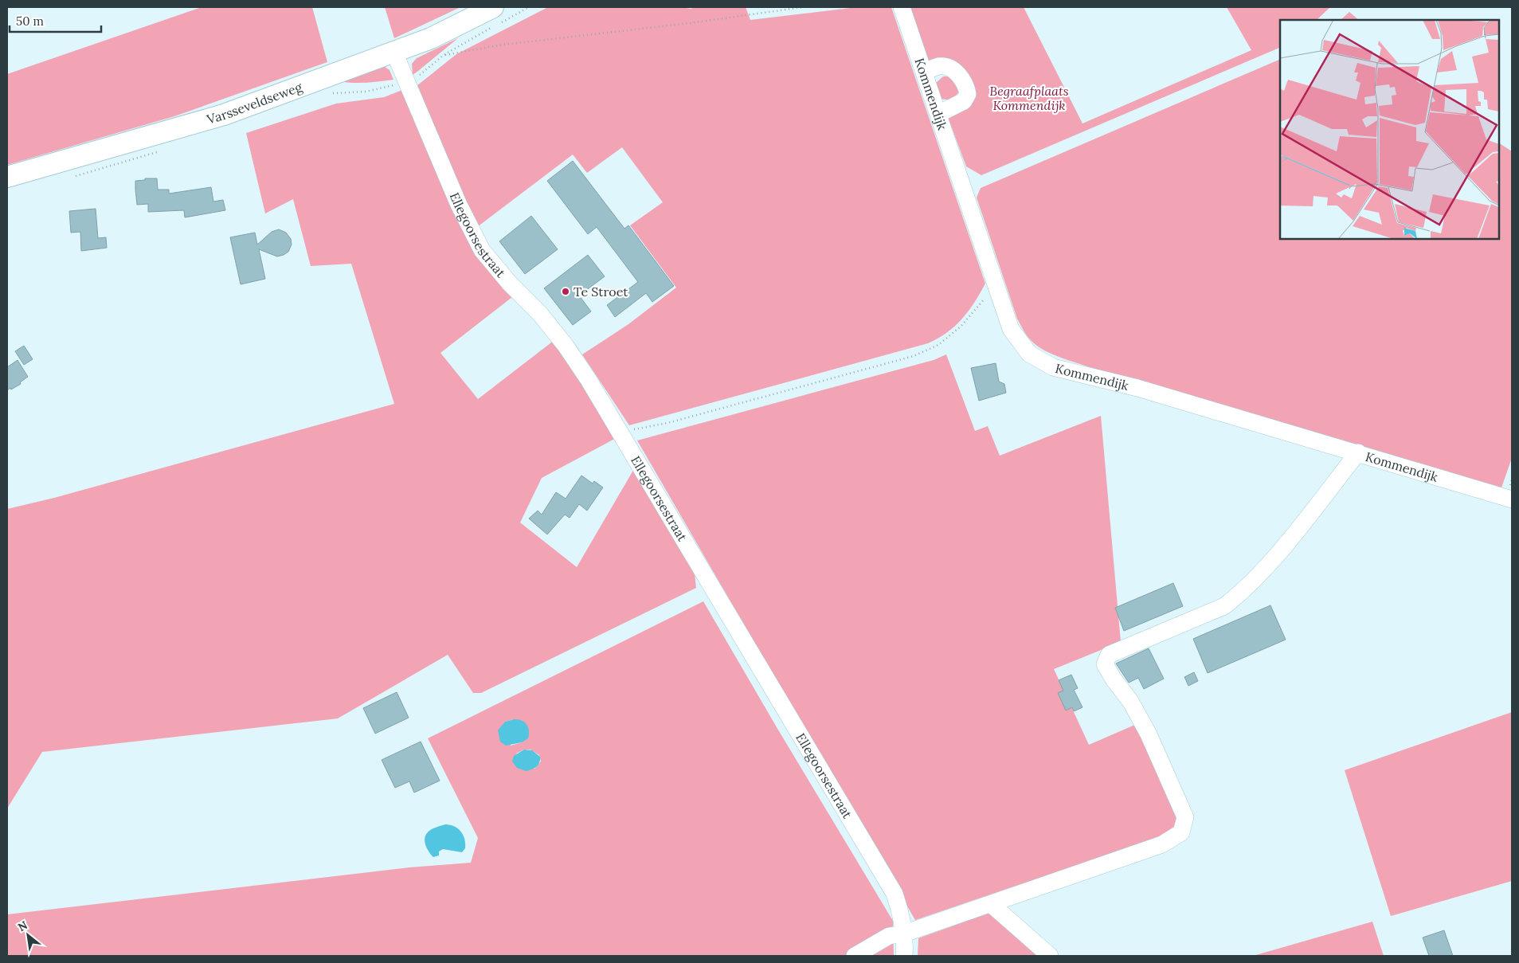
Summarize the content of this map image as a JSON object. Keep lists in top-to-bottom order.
{
  "streets": {
    "main road": ["Varsseveldseweg"],
    "street": ["Kommendijk", "Ellegoorsestraat"]
  },
  "crossings": [
    ["Varsseveldseweg", "Ellegoorsestraat"]
  ],
  "parks": ["Begraafplaats Kommendijk"],
  "places": ["Te Stroet"],
  "scale_bar": "50 m",
  "north": "top left"
}
